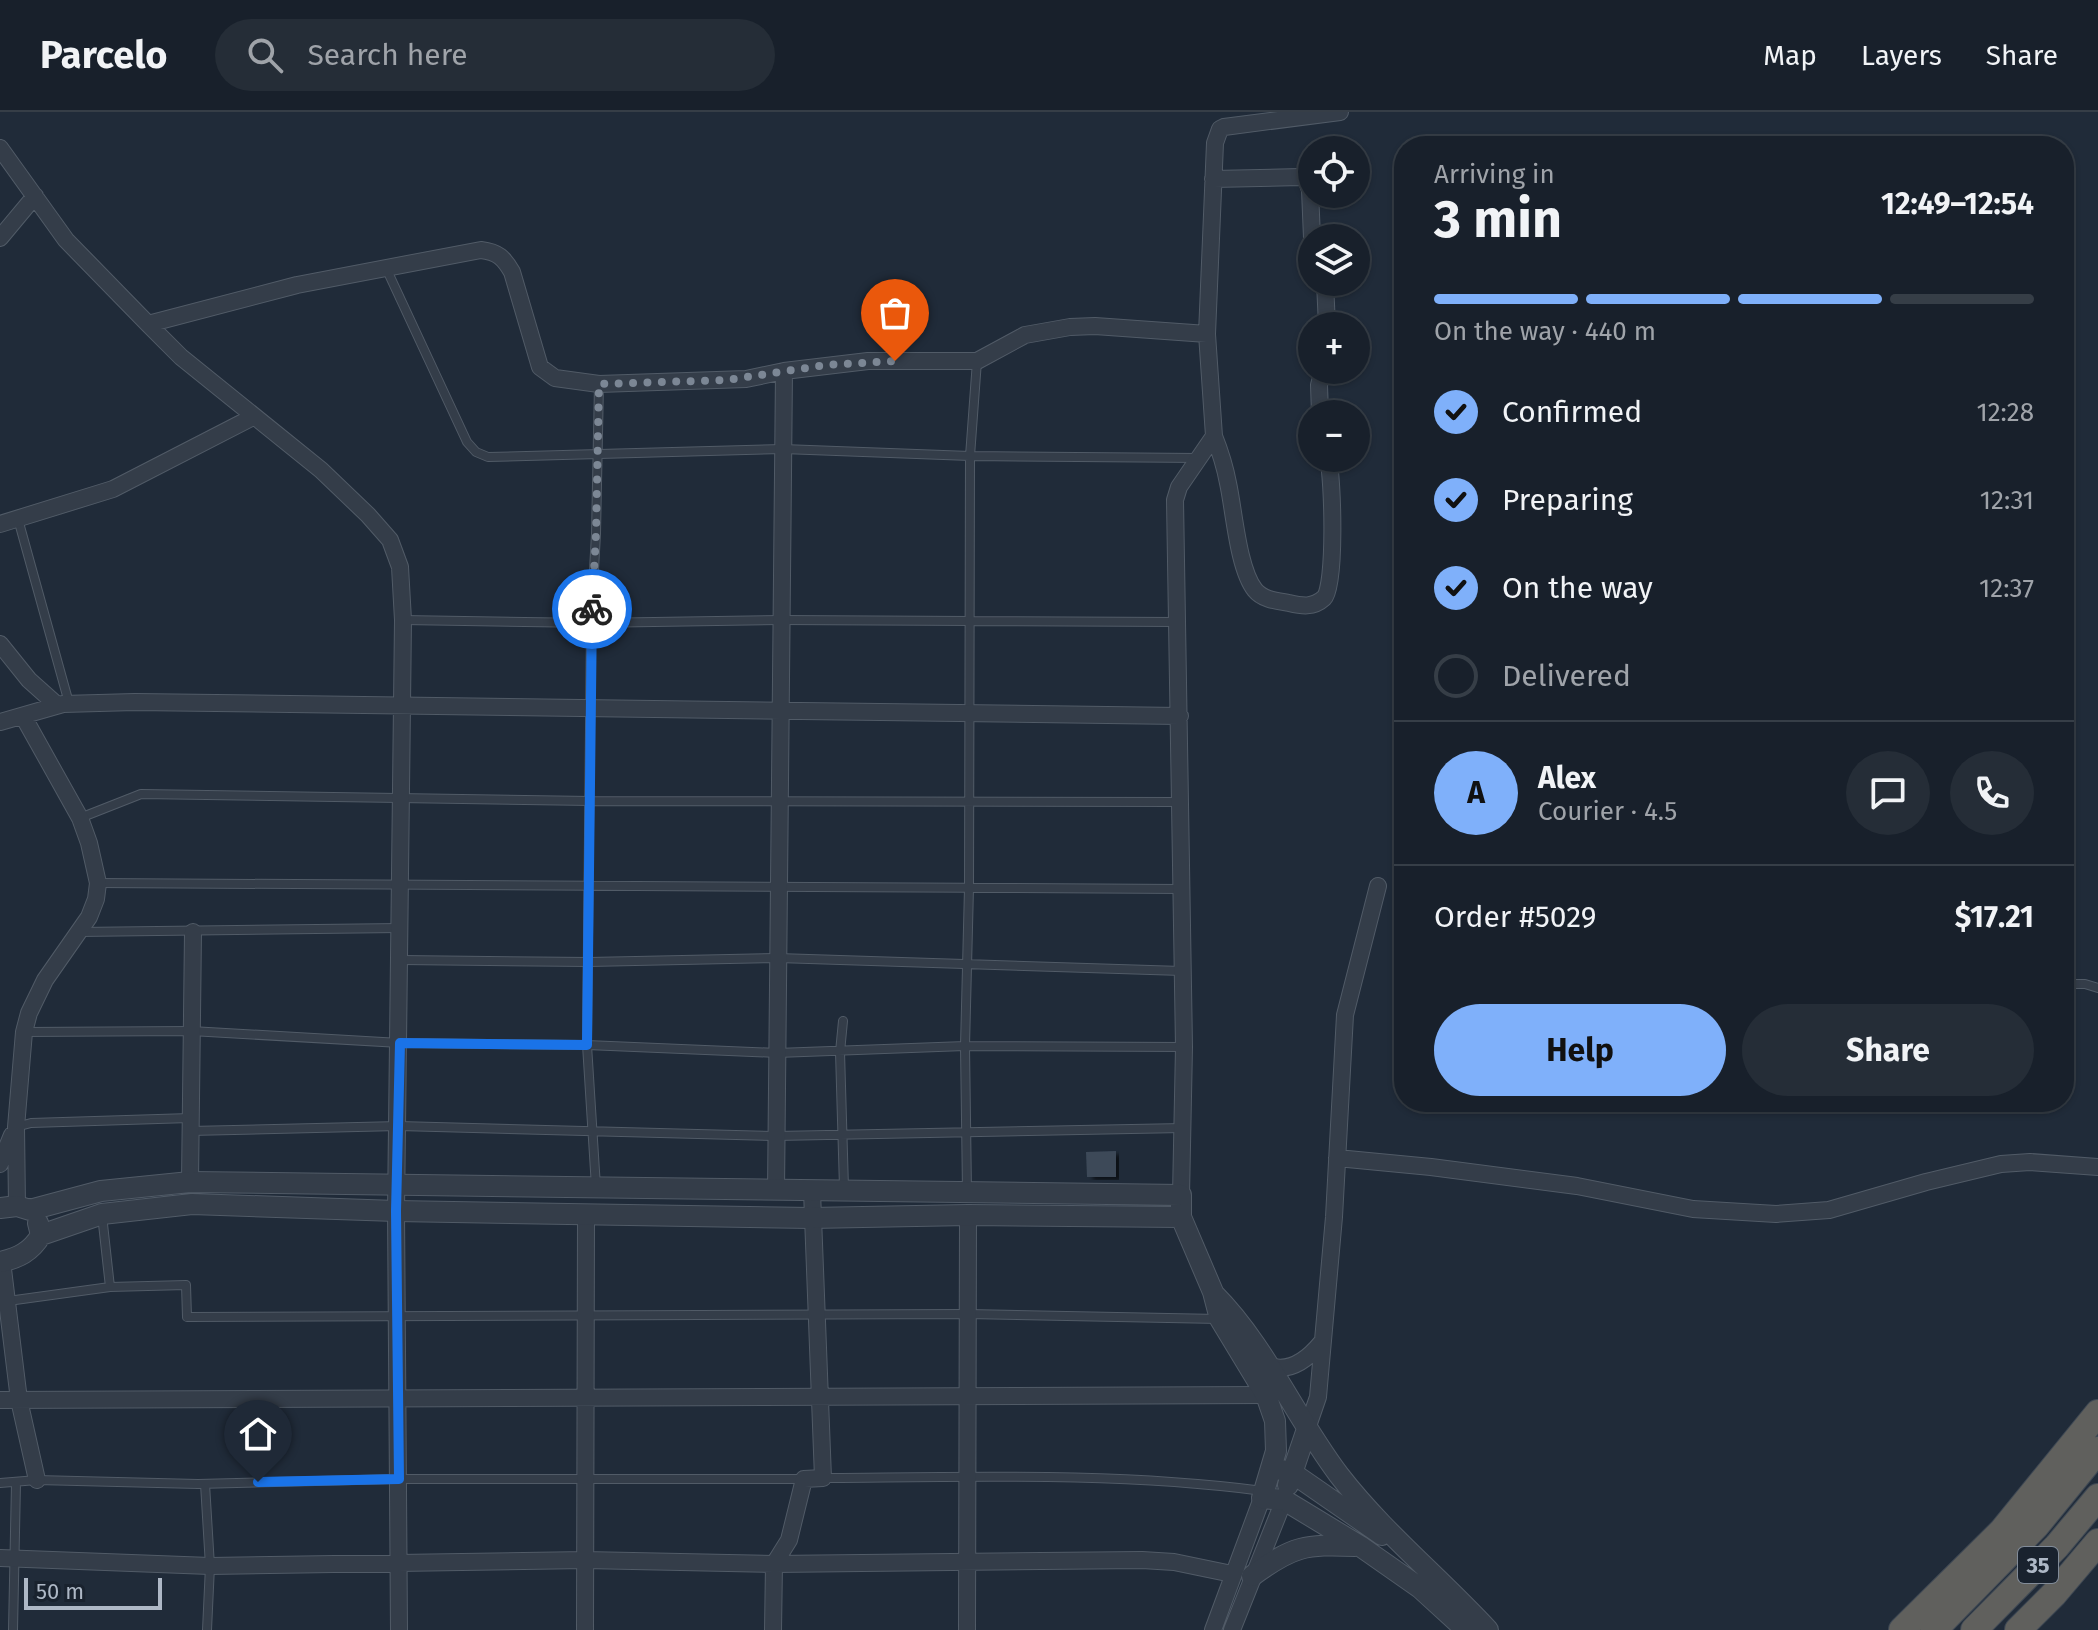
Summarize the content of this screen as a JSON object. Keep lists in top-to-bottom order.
{
  "streets": {
    "highway": ["35"]
  },
  "scale_bar": "50 m",
  "page": {
    "header": "Parcelo",
    "search": "Search here",
    "nav": ["Map", "Layers", "Share"],
    "map_buttons": ["+", "−"],
    "heading": ["3 min", "Arriving in", "12:49–12:54"],
    "panel": [
      "Alex",
      "Courier · 4.5",
      "Order #5029",
      "$17.21"
    ],
    "bar": "On the way · 440 m",
    "list": [
      ["Confirmed", "12:28"],
      ["Preparing", "12:31"],
      ["On the way", "12:37"],
      "Delivered"
    ],
    "round": "A",
    "buttons": ["Help", "Share"],
    "scale": "50 m"
  }
}
